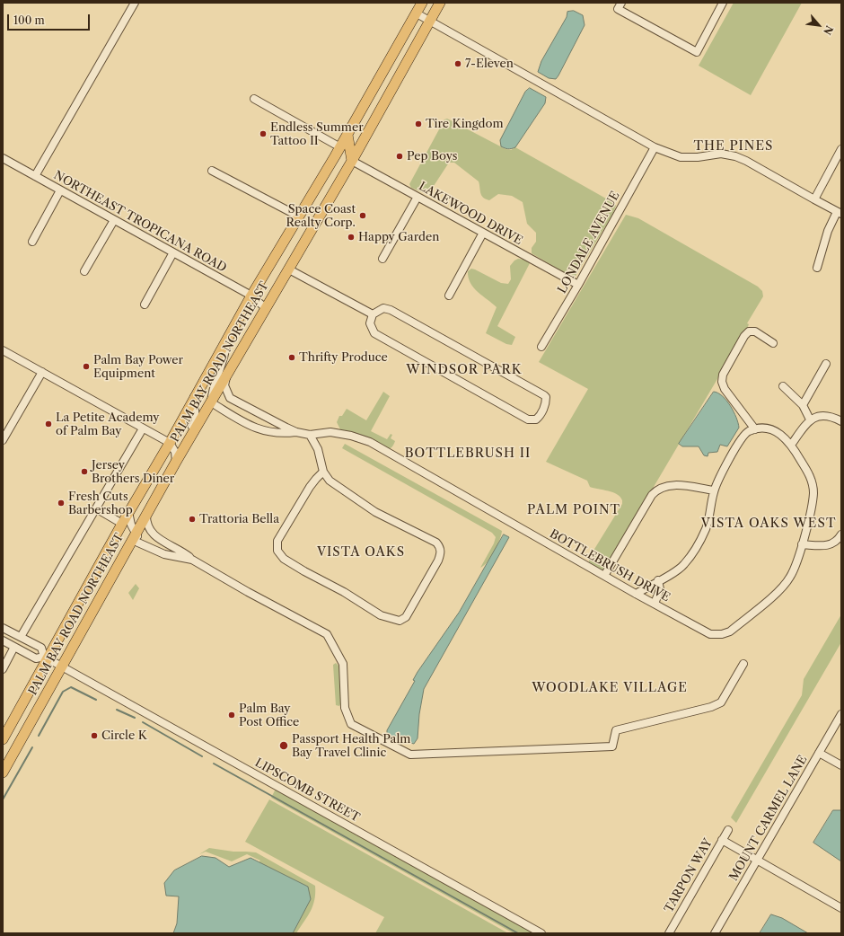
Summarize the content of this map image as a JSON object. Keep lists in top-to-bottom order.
{
  "streets": {
    "main road": ["PALM BAY ROAD NORTHEAST"],
    "street": [
      "LAKEWOOD DRIVE",
      "NORTHEAST TROPICANA ROAD",
      "LONDALE AVENUE",
      "BOTTLEBRUSH DRIVE",
      "LIPSCOMB STREET",
      "MOUNT CARMEL LANE",
      "TARPON WAY"
    ]
  },
  "crossings": [
    ["LAKEWOOD DRIVE", "LONDALE AVENUE"],
    ["LAKEWOOD DRIVE", "PALM BAY ROAD NORTHEAST"],
    ["NORTHEAST TROPICANA ROAD", "PALM BAY ROAD NORTHEAST"],
    ["PALM BAY ROAD NORTHEAST", "BOTTLEBRUSH DRIVE"],
    ["PALM BAY ROAD NORTHEAST", "LIPSCOMB STREET"]
  ],
  "districts": [
    "THE PINES",
    "WINDSOR PARK",
    "BOTTLEBRUSH II",
    "PALM POINT",
    "VISTA OAKS WEST",
    "VISTA OAKS",
    "WOODLAKE VILLAGE"
  ],
  "places": [
    "7-Eleven",
    "Tire Kingdom",
    "Endless Summer Tattoo II",
    "Pep Boys",
    "Space Coast Realty Corp.",
    "Happy Garden",
    "Thrifty Produce",
    "Palm Bay Power Equipment",
    "La Petite Academy of Palm Bay",
    "Jersey Brothers Diner",
    "Fresh Cuts Barbershop",
    "Trattoria Bella",
    "Palm Bay Post Office",
    "Circle K",
    "Passport Health Palm Bay Travel Clinic"
  ],
  "scale_bar": "100 m",
  "north": "bottom right"
}
